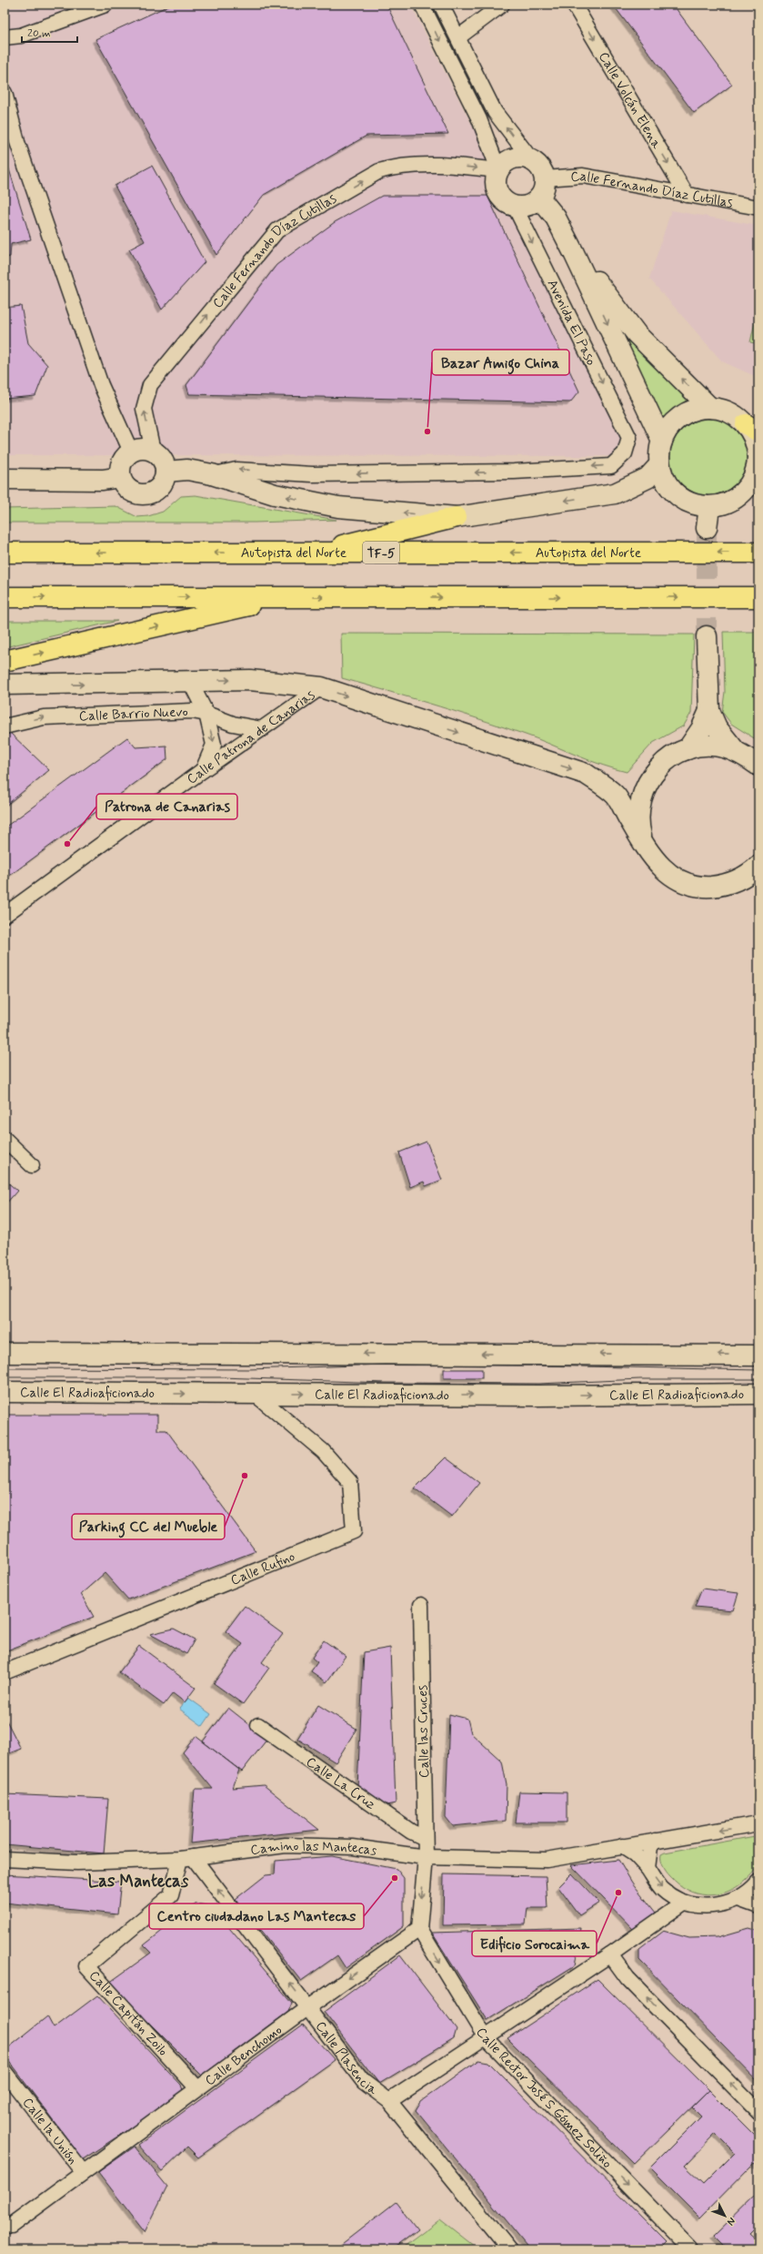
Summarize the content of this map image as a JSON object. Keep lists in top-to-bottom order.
{
  "streets": {
    "highway": ["Autopista del Norte", "TF-5"],
    "street": [
      "Calle Volcán Elena",
      "Calle Fernando Díaz Cutillas",
      "Avenida El Paso",
      "Calle Barrio Nuevo",
      "Calle Patrona de Canarias",
      "Calle El Radioaficionado",
      "Calle Rufino",
      "Calle las Cruces",
      "Calle La Cruz",
      "Camino las Mantecas",
      "Calle Capitán Zoilo",
      "Calle Benchomo",
      "Calle Plasencia",
      "Calle Rector José S Gómez Soliño",
      "Calle la Unión"
    ]
  },
  "crossings": [
    ["Calle Volcán Elena", "Calle Fernando Díaz Cutillas"],
    ["Calle Fernando Díaz Cutillas", "Avenida El Paso"],
    ["Calle Barrio Nuevo", "Calle Patrona de Canarias"],
    ["Calle El Radioaficionado", "Calle Rufino"],
    ["Calle las Cruces", "Calle La Cruz"],
    ["Calle las Cruces", "Camino las Mantecas"],
    ["Camino las Mantecas", "Calle Capitán Zoilo"],
    ["Camino las Mantecas", "Calle Plasencia"],
    ["Calle Capitán Zoilo", "Calle Benchomo"],
    ["Calle Capitán Zoilo", "Calle Plasencia"],
    ["Calle Benchomo", "Calle Plasencia"],
    ["Calle Benchomo", "Calle Rector José S Gómez Soliño"],
    ["Calle Benchomo", "Calle la Unión"]
  ],
  "one_way": ["Calle Fernando Díaz Cutillas", "Calle Plasencia", "Calle Rector José S Gómez Soliño"],
  "districts": ["Las Mantecas"],
  "places": [
    "Bazar Amigo China",
    "Patrona de Canarias",
    "Parking CC del Mueble",
    "Centro ciudadano Las Mantecas",
    "Edificio Sorocaima"
  ],
  "scale_bar": "20 m",
  "north": "bottom right"
}
